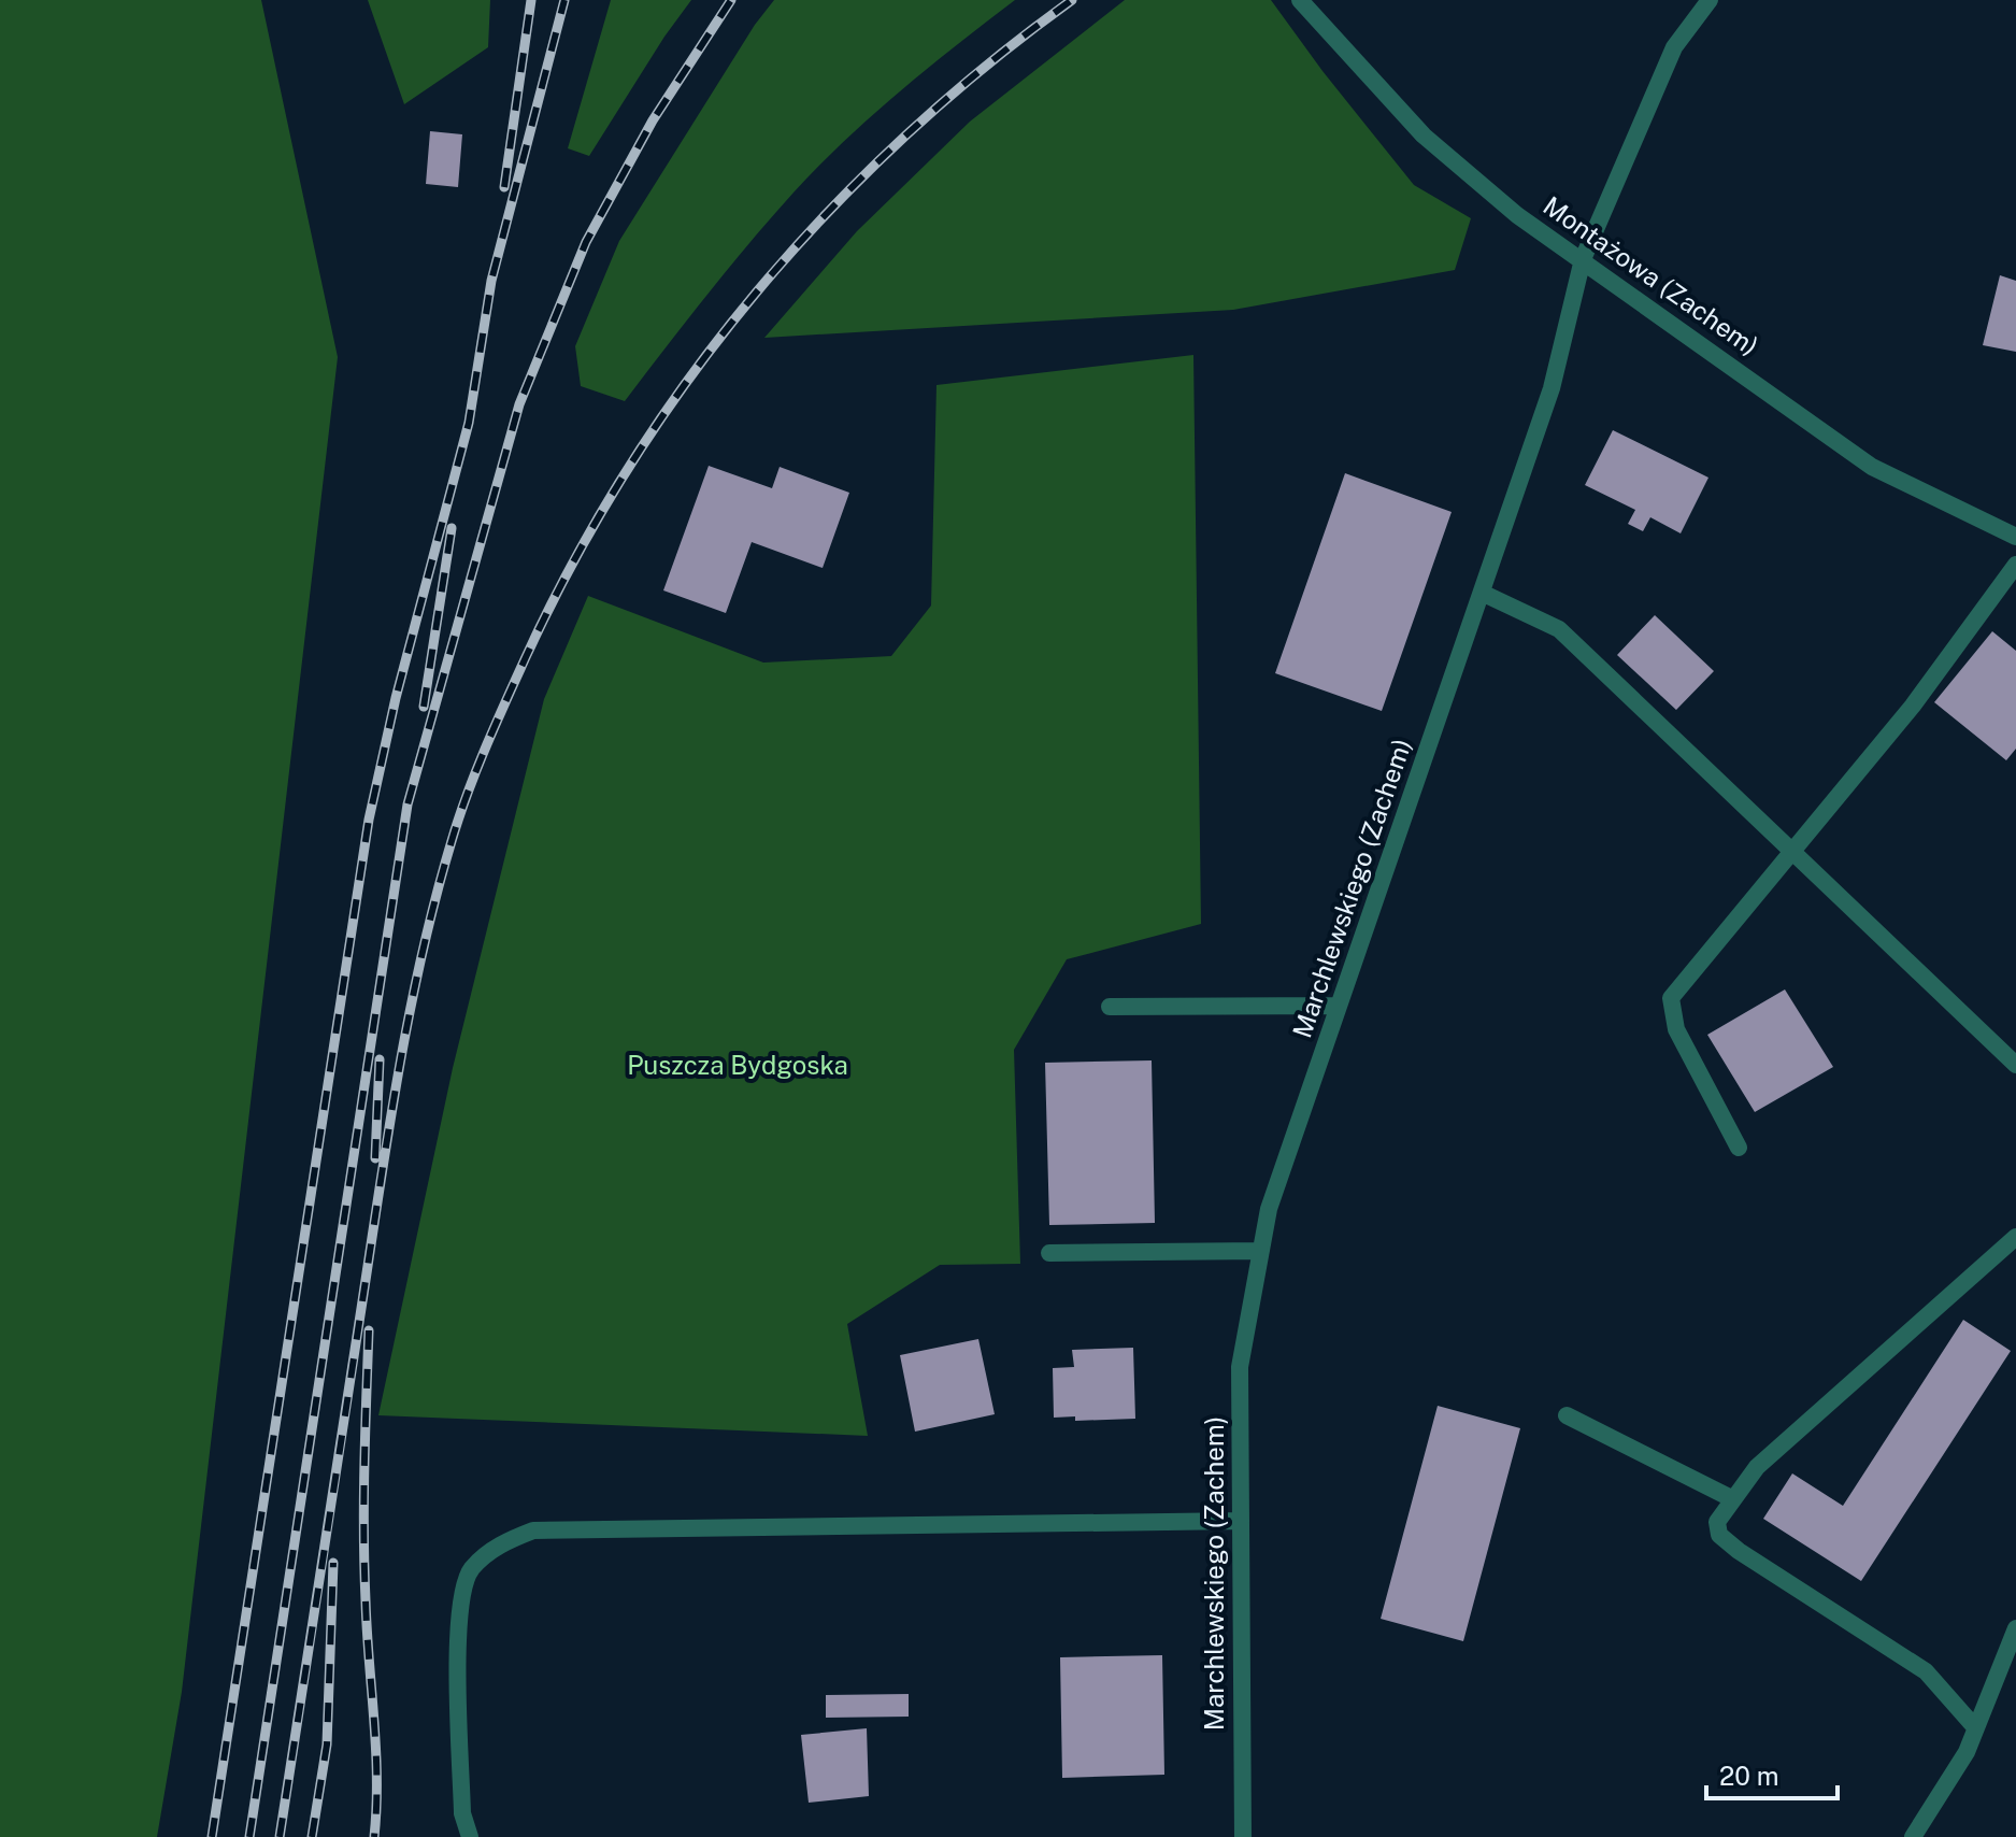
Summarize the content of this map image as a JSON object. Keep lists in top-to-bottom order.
{
  "streets": {
    "lane": ["Montażowa (Zachem)", "Marchlewskiego (Zachem)"]
  },
  "crossings": [
    ["Montażowa (Zachem)", "Marchlewskiego (Zachem)"]
  ],
  "parks": ["Puszcza Bydgoska"],
  "scale_bar": "20 m"
}
